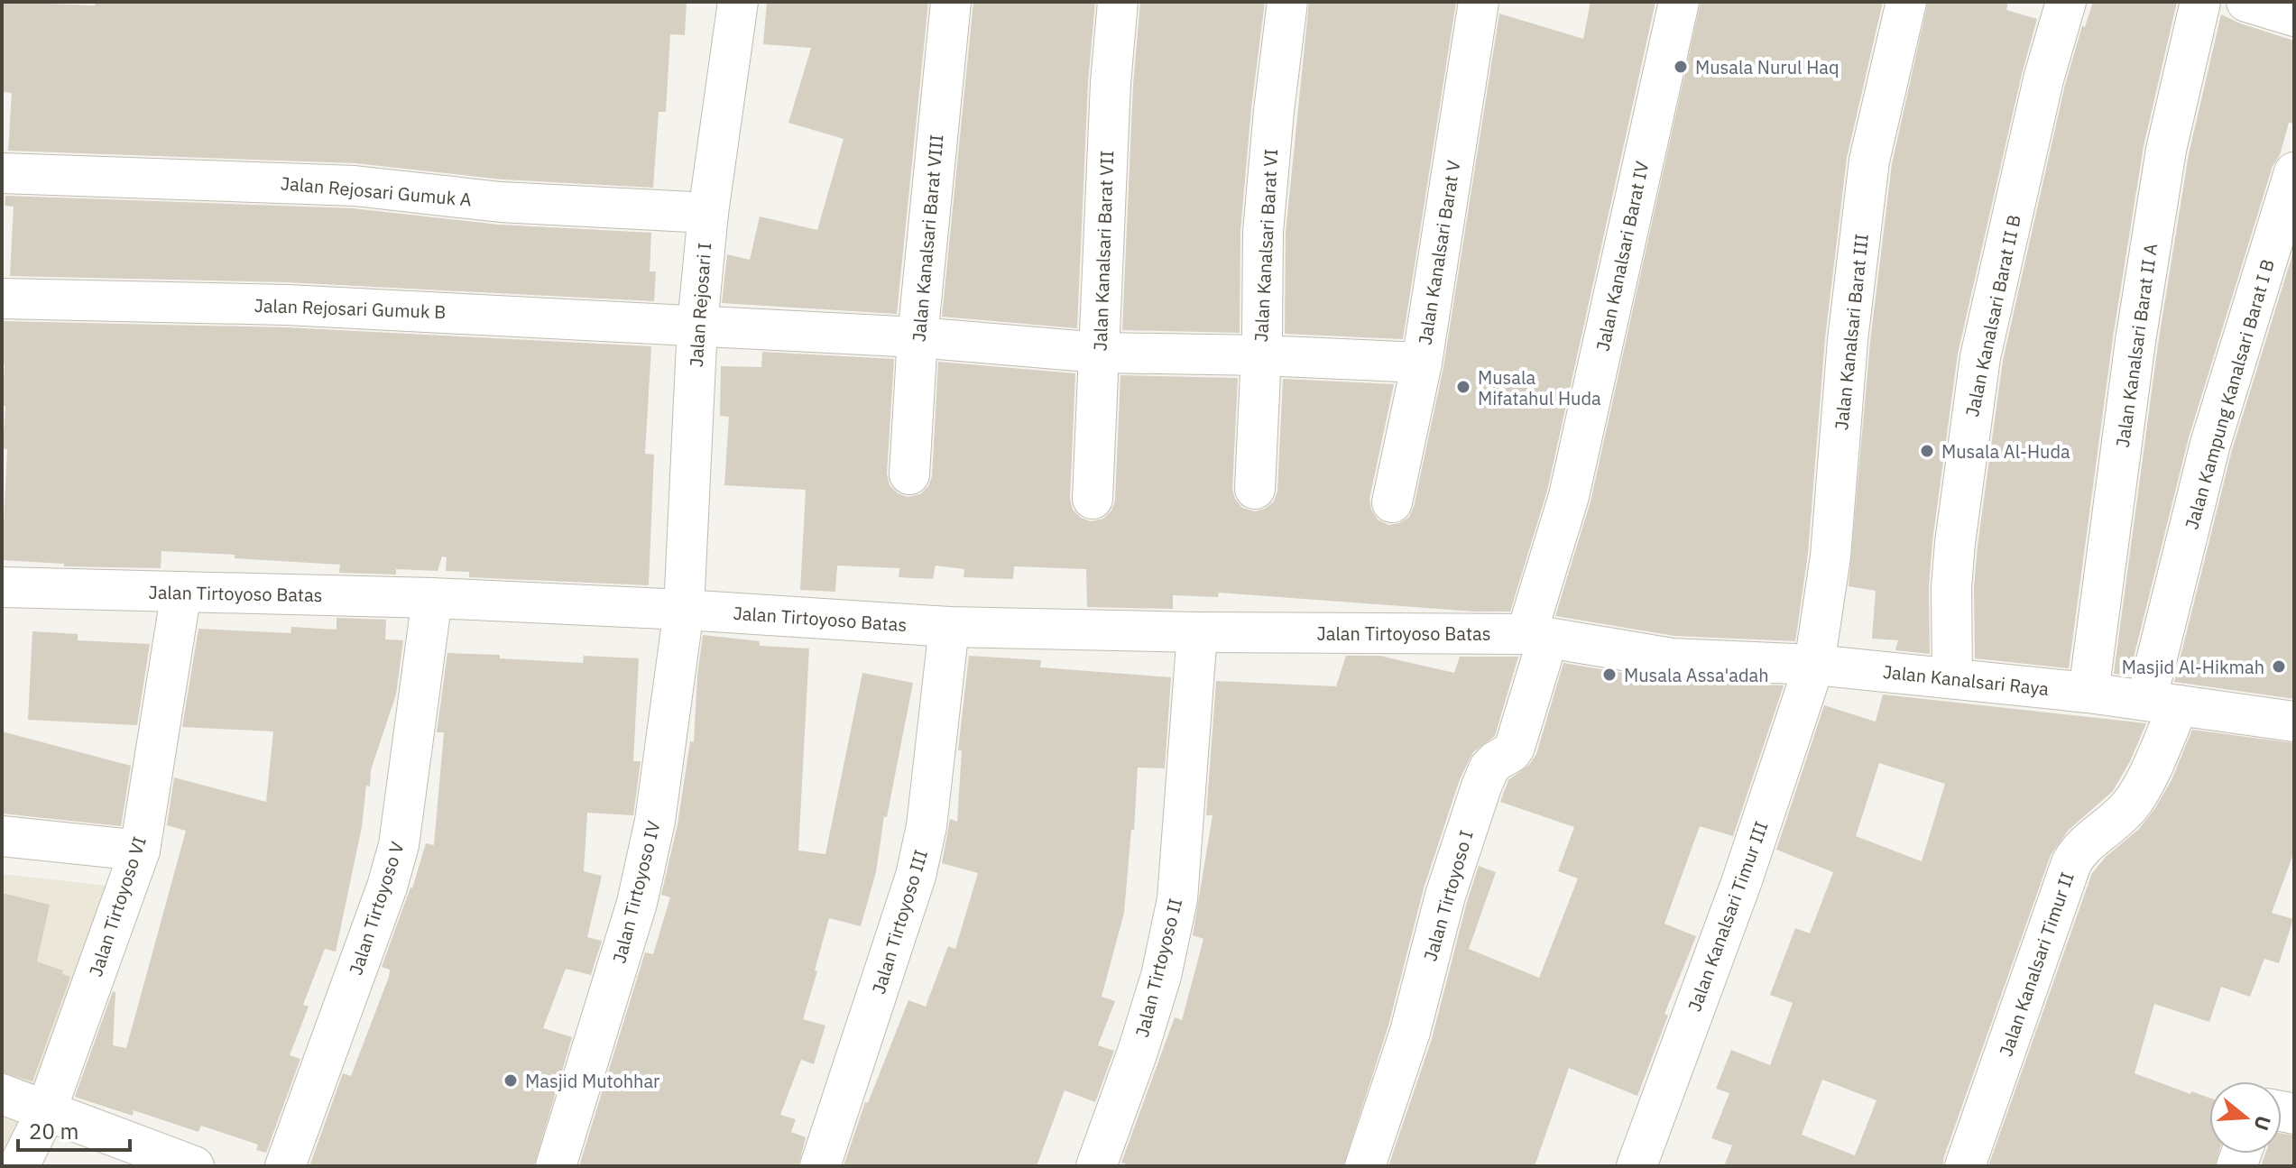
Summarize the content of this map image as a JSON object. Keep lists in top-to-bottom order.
{
  "streets": {
    "street": [
      "Jalan Rejosari Gumuk A",
      "Jalan Kanalsari Barat VIII",
      "Jalan Kanalsari Barat VI",
      "Jalan Kanalsari Barat VII",
      "Jalan Kanalsari Barat V",
      "Jalan Kanalsari Barat IV",
      "Jalan Rejosari I",
      "Jalan Rejosari Gumuk B",
      "Jalan Kanalsari Barat II B",
      "Jalan Kanalsari Barat III",
      "Jalan Kanalsari Barat II A",
      "Jalan Kampung Kanalsari Barat I B",
      "Jalan Tirtoyoso Batas",
      "Jalan Kanalsari Raya",
      "Jalan Tirtoyoso IV",
      "Jalan Tirtoyoso I",
      "Jalan Tirtoyoso VI",
      "Jalan Tirtoyoso V",
      "Jalan Kanalsari Timur III",
      "Jalan Tirtoyoso III",
      "Jalan Kanalsari Timur II",
      "Jalan Tirtoyoso II"
    ]
  },
  "crossings": [
    ["Jalan Rejosari Gumuk A", "Jalan Rejosari I"],
    ["Jalan Kanalsari Barat VIII", "Jalan Rejosari Gumuk B"],
    ["Jalan Kanalsari Barat VI", "Jalan Rejosari Gumuk B"],
    ["Jalan Kanalsari Barat VII", "Jalan Rejosari Gumuk B"],
    ["Jalan Kanalsari Barat V", "Jalan Rejosari Gumuk B"],
    ["Jalan Kanalsari Barat IV", "Jalan Tirtoyoso Batas"],
    ["Jalan Kanalsari Barat IV", "Jalan Tirtoyoso I"],
    ["Jalan Rejosari I", "Jalan Rejosari Gumuk B"],
    ["Jalan Rejosari I", "Jalan Tirtoyoso Batas"],
    ["Jalan Rejosari I", "Jalan Tirtoyoso IV"],
    ["Jalan Kanalsari Barat II B", "Jalan Kanalsari Raya"],
    ["Jalan Kanalsari Barat III", "Jalan Kanalsari Raya"],
    ["Jalan Kanalsari Barat III", "Jalan Kanalsari Timur III"],
    ["Jalan Kanalsari Barat II A", "Jalan Kanalsari Raya"],
    ["Jalan Kampung Kanalsari Barat I B", "Jalan Kanalsari Raya"],
    ["Jalan Kampung Kanalsari Barat I B", "Jalan Kanalsari Timur II"],
    ["Jalan Tirtoyoso Batas", "Jalan Kanalsari Raya"],
    ["Jalan Tirtoyoso Batas", "Jalan Tirtoyoso IV"],
    ["Jalan Tirtoyoso Batas", "Jalan Tirtoyoso I"],
    ["Jalan Tirtoyoso Batas", "Jalan Tirtoyoso VI"],
    ["Jalan Tirtoyoso Batas", "Jalan Tirtoyoso V"],
    ["Jalan Tirtoyoso Batas", "Jalan Tirtoyoso III"],
    ["Jalan Tirtoyoso Batas", "Jalan Tirtoyoso II"],
    ["Jalan Kanalsari Raya", "Jalan Kanalsari Timur III"],
    ["Jalan Kanalsari Raya", "Jalan Kanalsari Timur II"]
  ],
  "places": [
    "Musala Nurul Haq",
    "Musala Mifatahul Huda",
    "Musala Al-Huda",
    "Masjid Al-Hikmah",
    "Musala Assa'adah",
    "Masjid Mutohhar"
  ],
  "scale_bar": "20 m",
  "north": "right"
}
